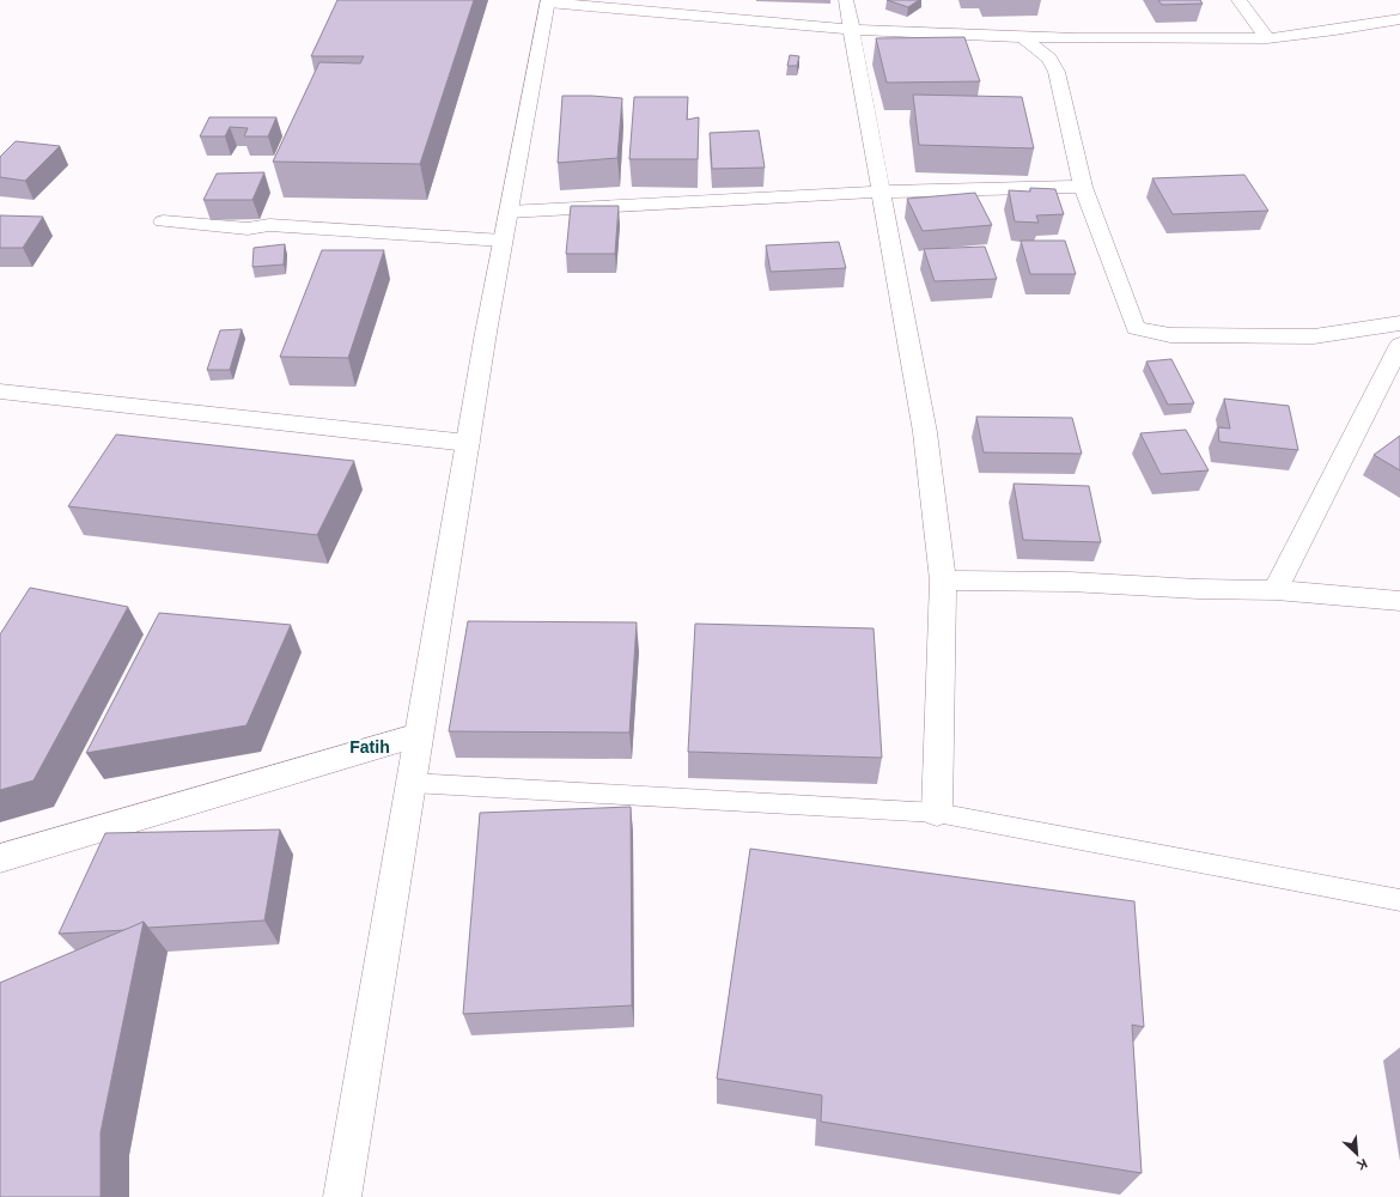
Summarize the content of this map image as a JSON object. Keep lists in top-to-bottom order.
{
  "districts": ["Fatih"],
  "north": "bottom right"
}
